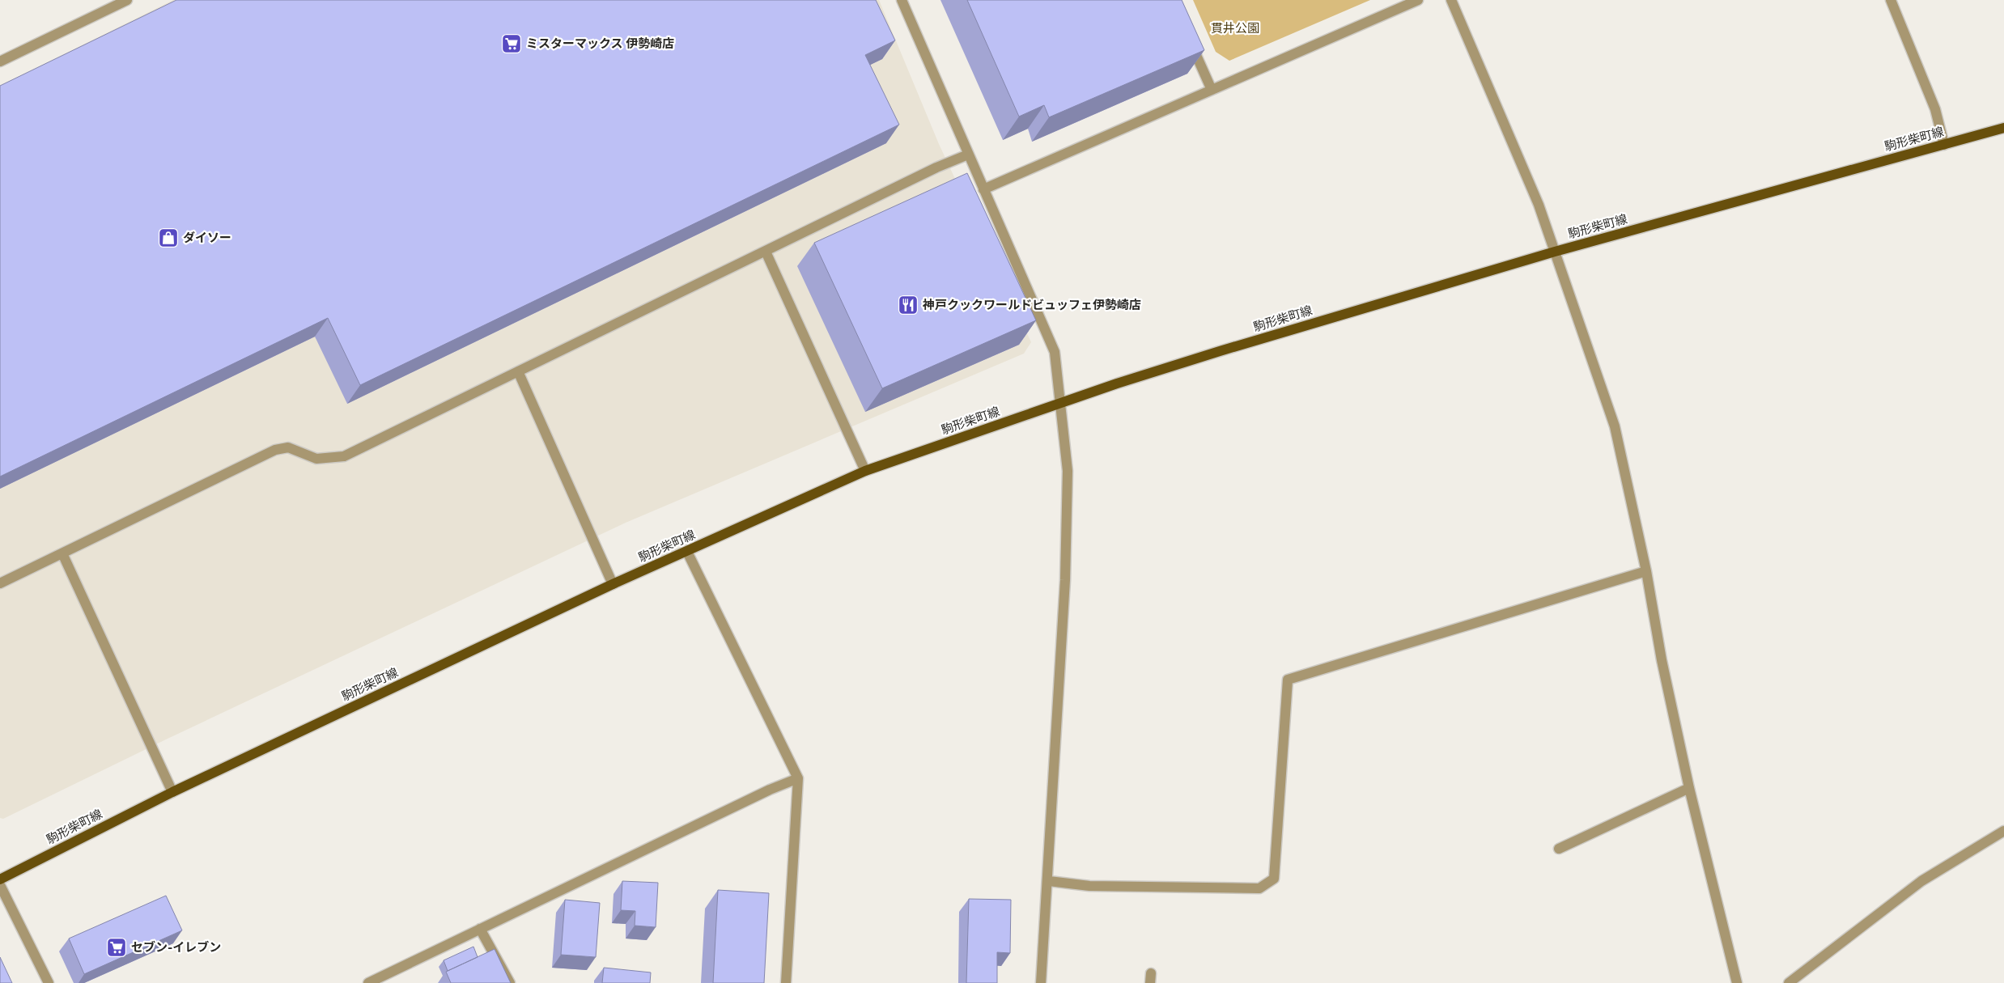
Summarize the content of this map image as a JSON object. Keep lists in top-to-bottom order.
{
  "streets": {
    "main road": ["駒形柴町線"]
  },
  "parks": ["貫井公園"],
  "places": {
    "supermarket": ["ミスターマックス 伊勢崎店", "セブン-イレブン"],
    "shop": ["ダイソー"],
    "restaurant": ["神戸クックワールドビュッフェ伊勢崎店"]
  }
}
